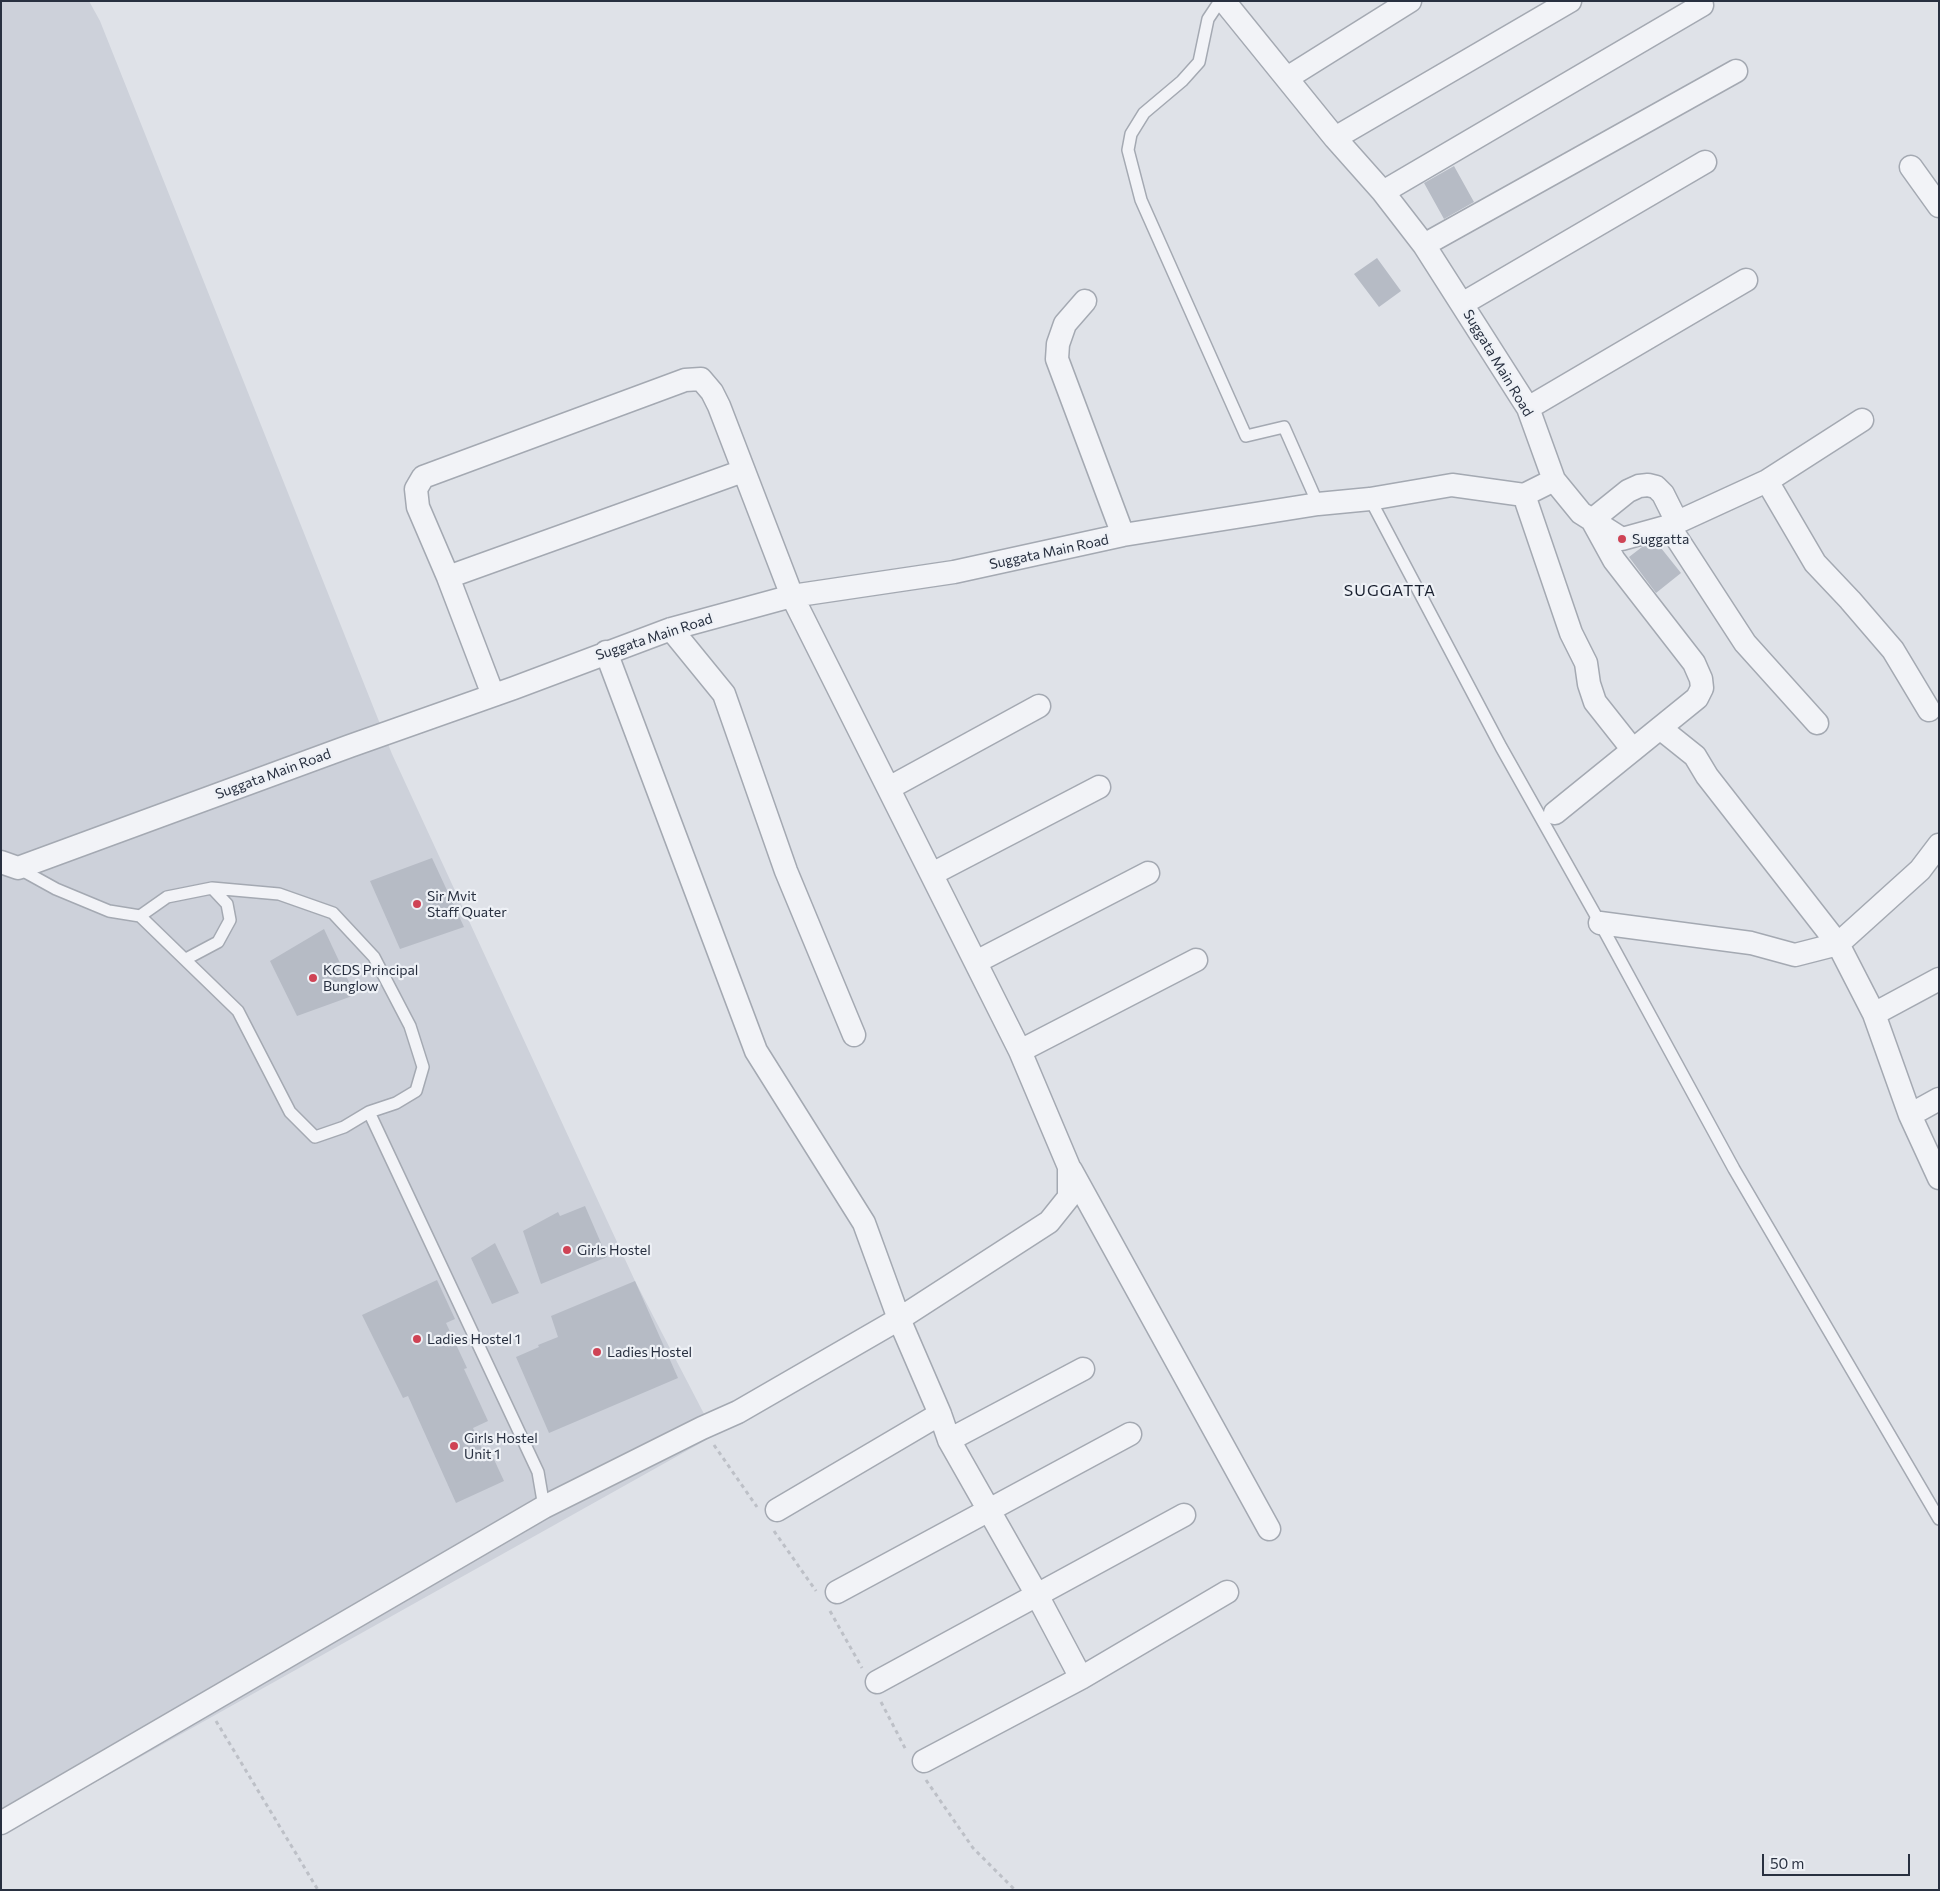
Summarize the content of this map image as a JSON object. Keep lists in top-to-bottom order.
{
  "streets": {
    "street": ["Suggata Main Road"]
  },
  "districts": ["SUGGATTA"],
  "places": [
    "Suggatta",
    "Sir Mvit Staff Quater",
    "KCDS Principal Bunglow",
    "Girls Hostel",
    "Ladies Hostel 1",
    "Ladies Hostel",
    "Girls Hostel Unit 1"
  ],
  "scale_bar": "50 m"
}
